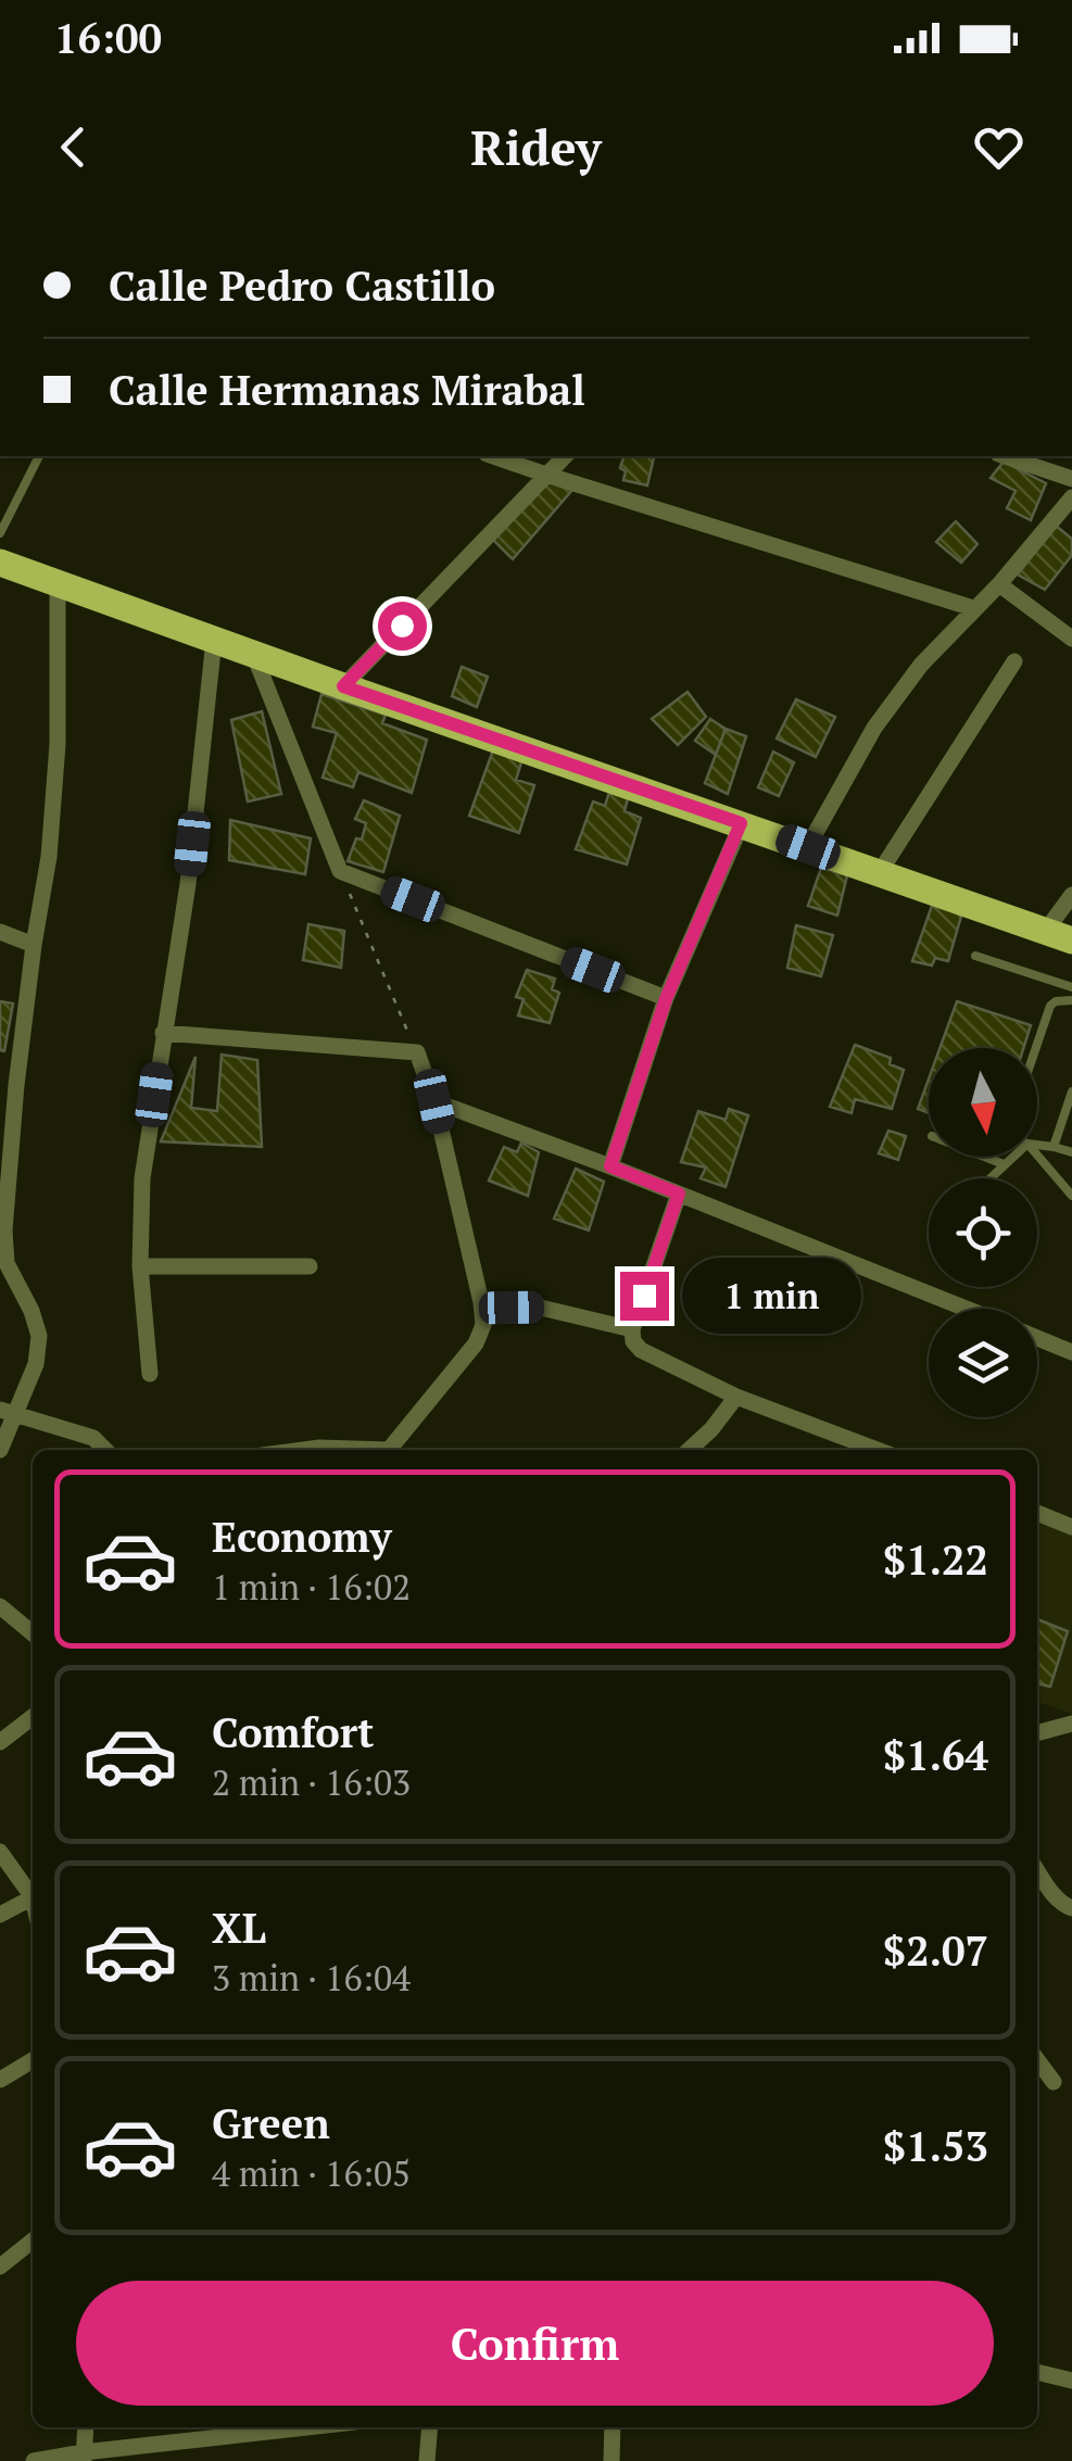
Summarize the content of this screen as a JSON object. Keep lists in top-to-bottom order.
{
  "north": "bottom",
  "page": {
    "status": "16:00",
    "header": "Ridey",
    "banner": ["Calle Pedro Castillo", "Calle Hermanas Mirabal"],
    "bubble": "1 min",
    "list": [
      {
        "name": "Economy",
        "note": "1 min · 16:02",
        "value": "$1.22"
      },
      {
        "name": "Comfort",
        "note": "2 min · 16:03",
        "value": "$1.64"
      },
      {
        "name": "XL",
        "note": "3 min · 16:04",
        "value": "$2.07"
      },
      {
        "name": "Green",
        "note": "4 min · 16:05",
        "value": "$1.53"
      }
    ],
    "buttons": "Confirm"
  }
}
